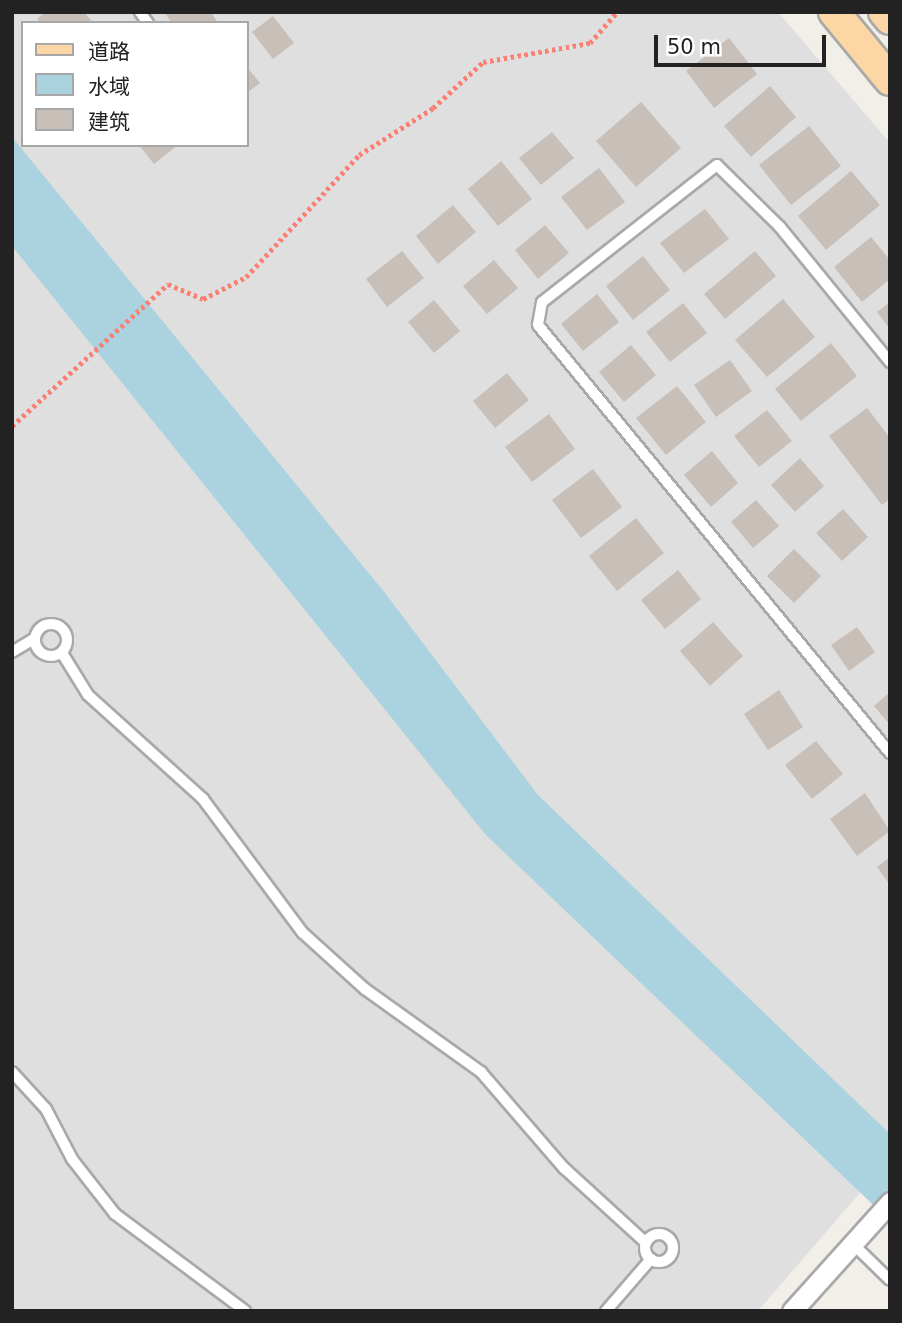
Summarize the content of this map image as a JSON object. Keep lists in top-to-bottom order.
{
  "legend": ["道路", "水域", "建筑"],
  "scale_bar": "50 m"
}
